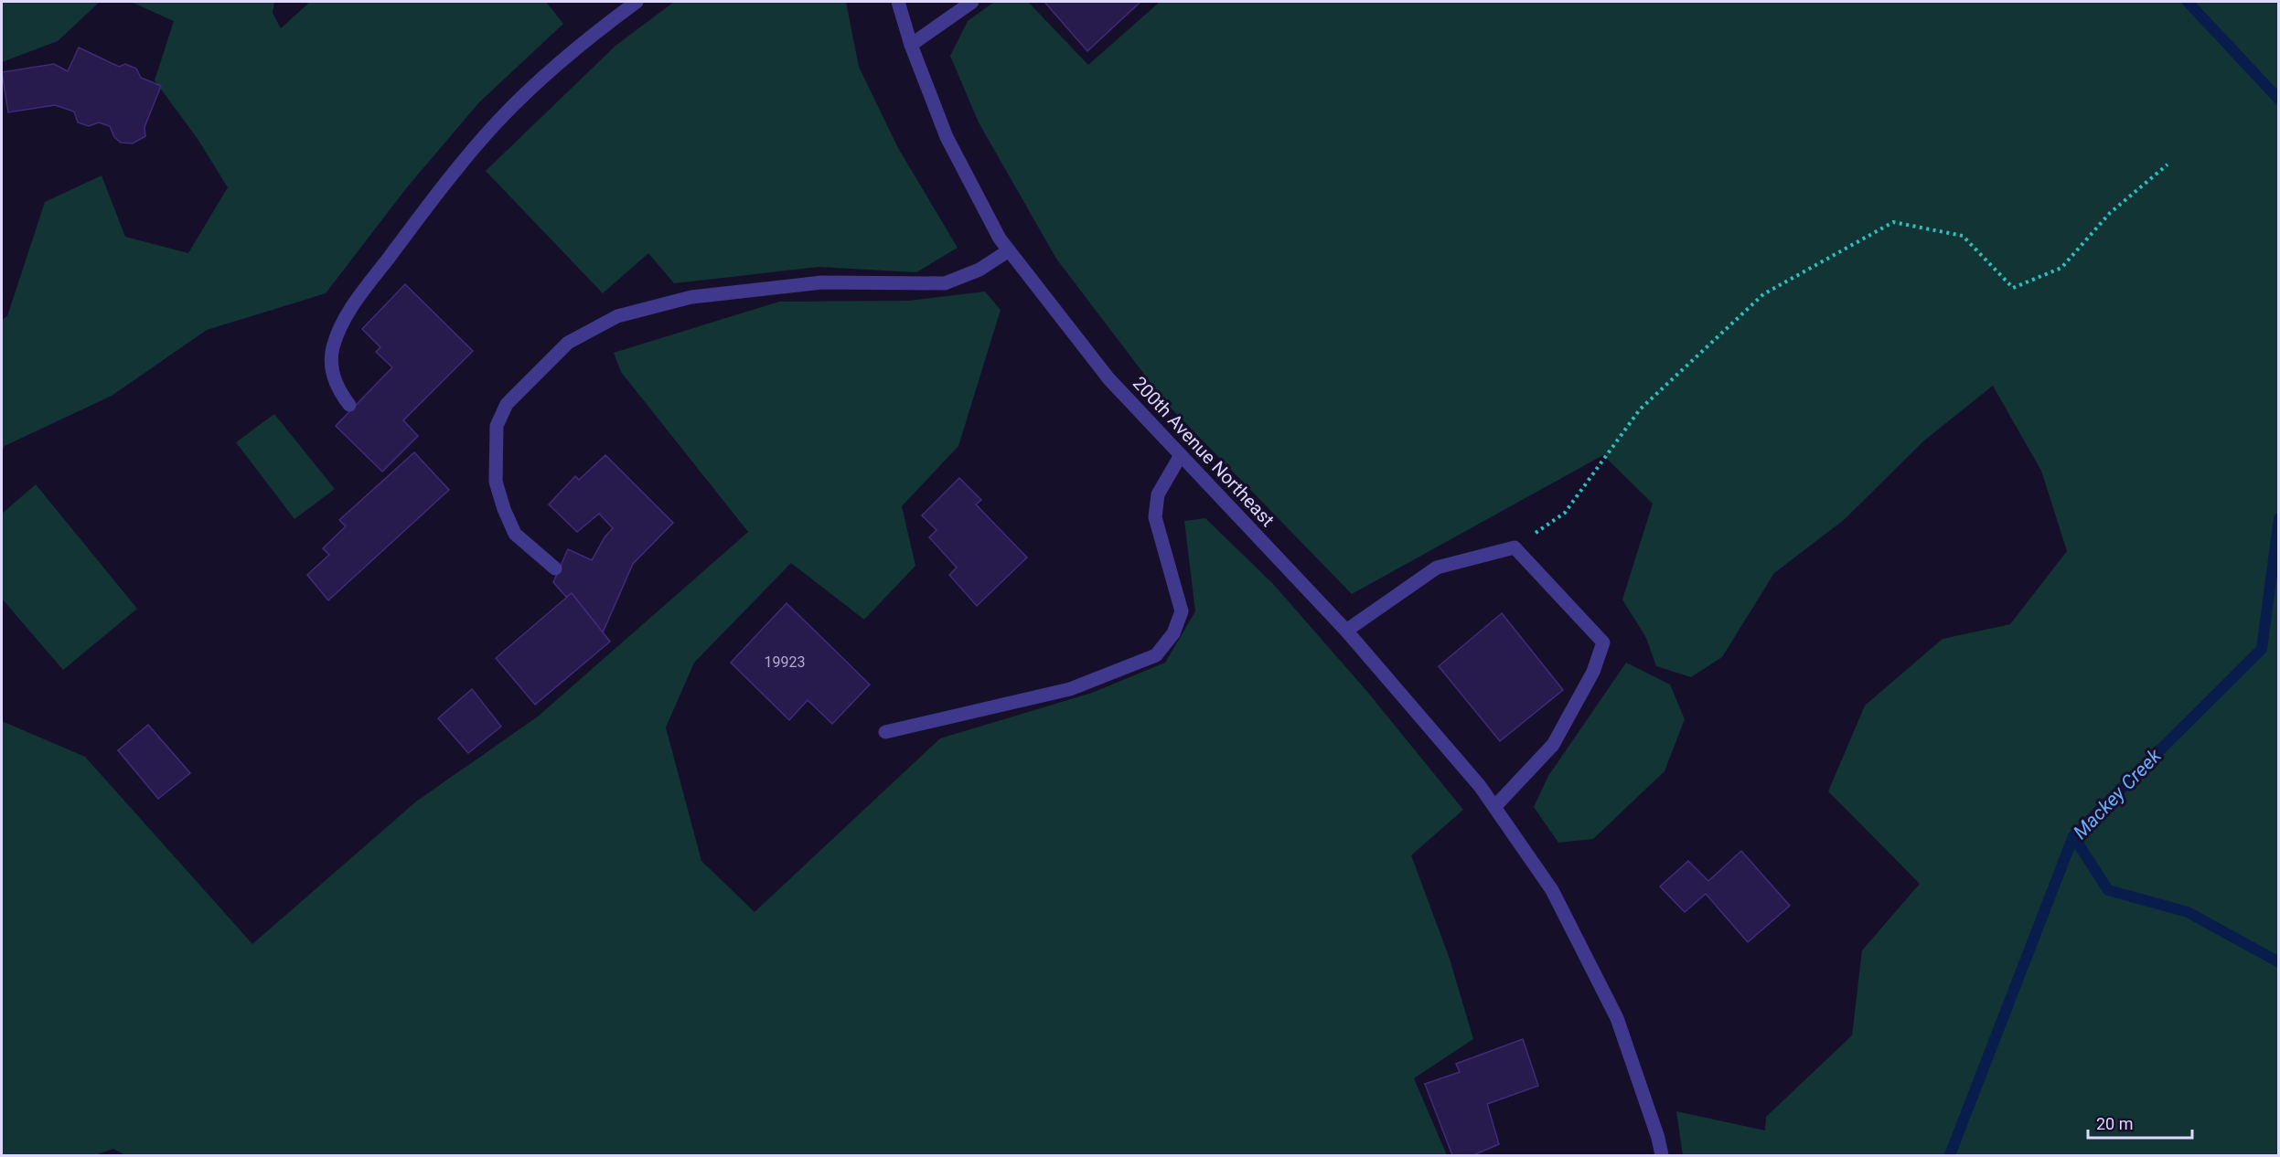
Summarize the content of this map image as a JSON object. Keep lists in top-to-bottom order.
{
  "streets": {
    "street": ["200th Avenue Northeast"]
  },
  "water": ["Mackey Creek"],
  "house_numbers": ["19923"],
  "scale_bar": "20 m"
}
